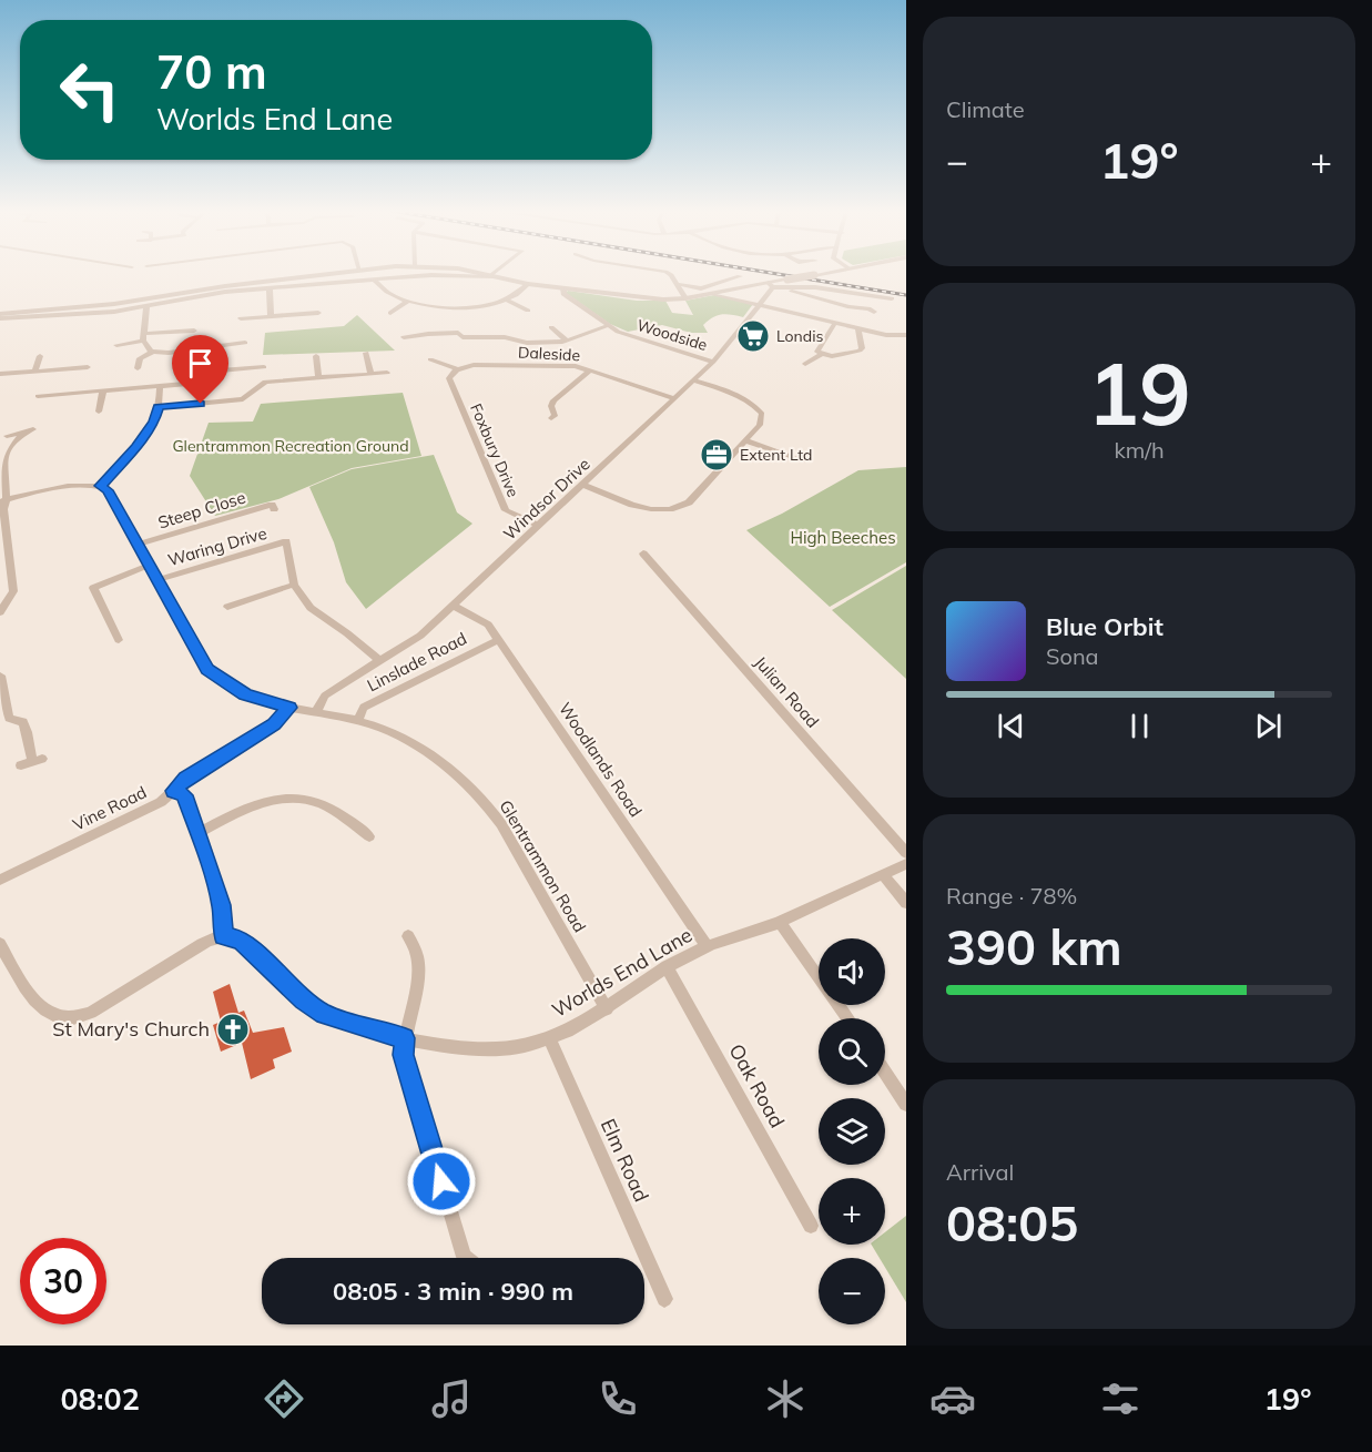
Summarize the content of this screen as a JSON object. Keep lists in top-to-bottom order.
{
  "streets": {
    "street": [
      "Woodside",
      "Daleside",
      "Foxbury Drive",
      "Windsor Drive",
      "Steep Close",
      "Waring Drive",
      "Linslade Road",
      "Julian Road",
      "Woodlands Road",
      "Vine Road",
      "Glentrammon Road",
      "Worlds End Lane",
      "Oak Road",
      "Elm Road"
    ]
  },
  "crossings": [
    ["Woodside", "Windsor Drive"],
    ["Daleside", "Foxbury Drive"],
    ["Daleside", "Windsor Drive"],
    ["Foxbury Drive", "Windsor Drive"],
    ["Windsor Drive", "Waring Drive"],
    ["Windsor Drive", "Woodlands Road"],
    ["Windsor Drive", "Glentrammon Road"],
    ["Steep Close", "Glentrammon Road"],
    ["Waring Drive", "Glentrammon Road"],
    ["Linslade Road", "Woodlands Road"],
    ["Linslade Road", "Glentrammon Road"],
    ["Woodlands Road", "Worlds End Lane"],
    ["Vine Road", "Glentrammon Road"],
    ["Glentrammon Road", "Worlds End Lane"],
    ["Worlds End Lane", "Oak Road"],
    ["Worlds End Lane", "Elm Road"]
  ],
  "parks": ["Glentrammon Recreation Ground", "High Beeches"],
  "places": {
    "supermarket": ["Londis"],
    "office": ["Extent Ltd"],
    "church": ["St Mary's Church"]
  },
  "page": {
    "tile": [
      "Climate",
      ["19", "km/h"],
      ["Range · 78%", "390 km"],
      ["Arrival", "08:05"]
    ],
    "turn": ["70 m", "Worlds End Lane"],
    "heat": ["−", "19°", "+"],
    "song": ["Blue Orbit", "Sona"],
    "map_buttons": ["+", "−"],
    "limit": "30",
    "trip": "08:05 · 3 min · 990 m",
    "tabs": ["08:02", "19°"]
  }
}
